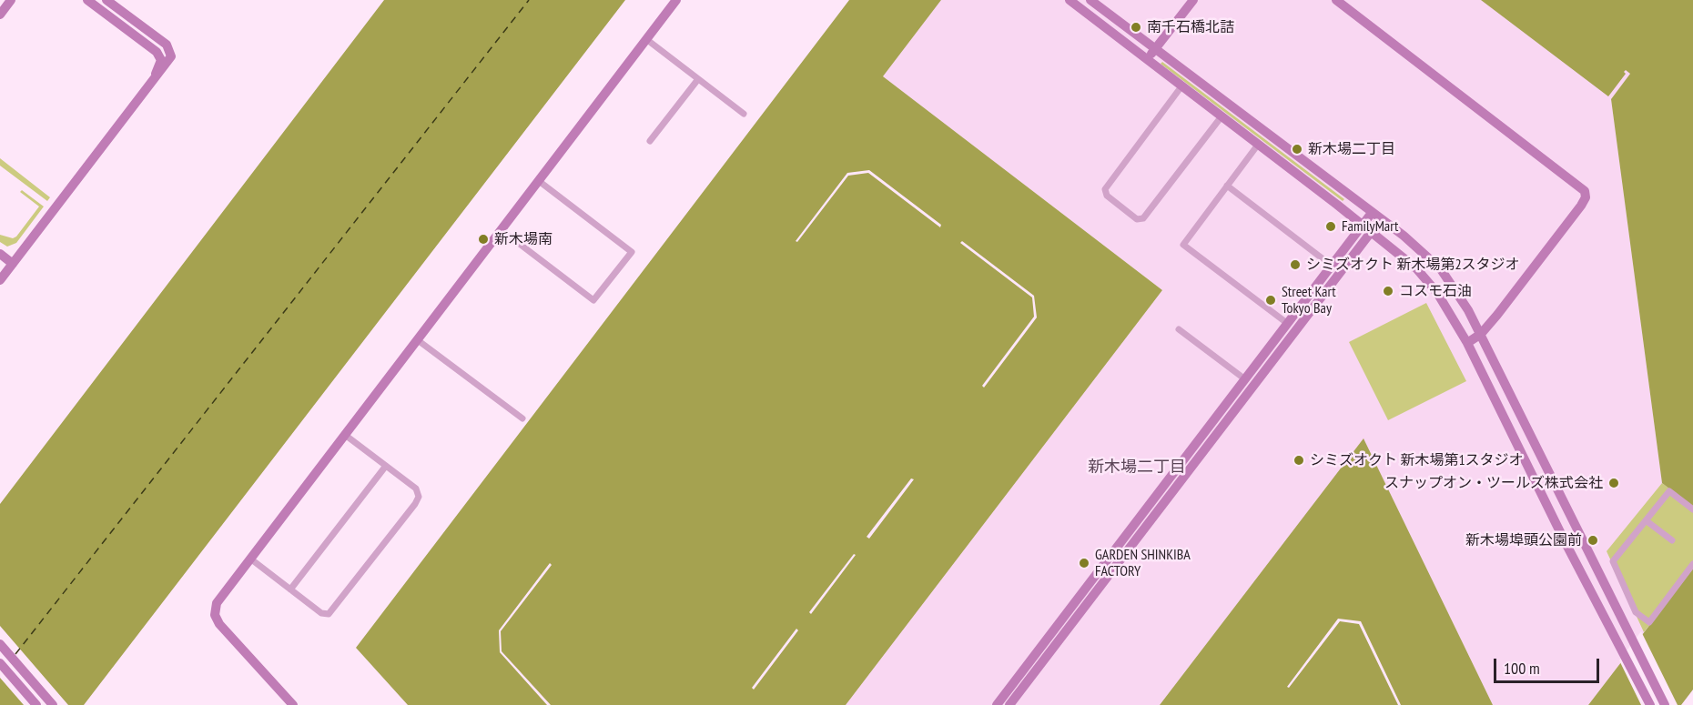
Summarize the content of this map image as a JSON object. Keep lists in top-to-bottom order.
{
  "districts": ["新木場二丁目"],
  "places": [
    "南千石橋北詰",
    "新木場二丁目",
    "FamilyMart",
    "新木場南",
    "シミズオクト 新木場第2スタジオ",
    "コスモ石油",
    "Street Kart Tokyo Bay",
    "シミズオクト 新木場第1スタジオ",
    "スナップオン・ツールズ株式会社",
    "新木場埠頭公園前",
    "GARDEN SHINKIBA FACTORY"
  ],
  "scale_bar": "100 m"
}
